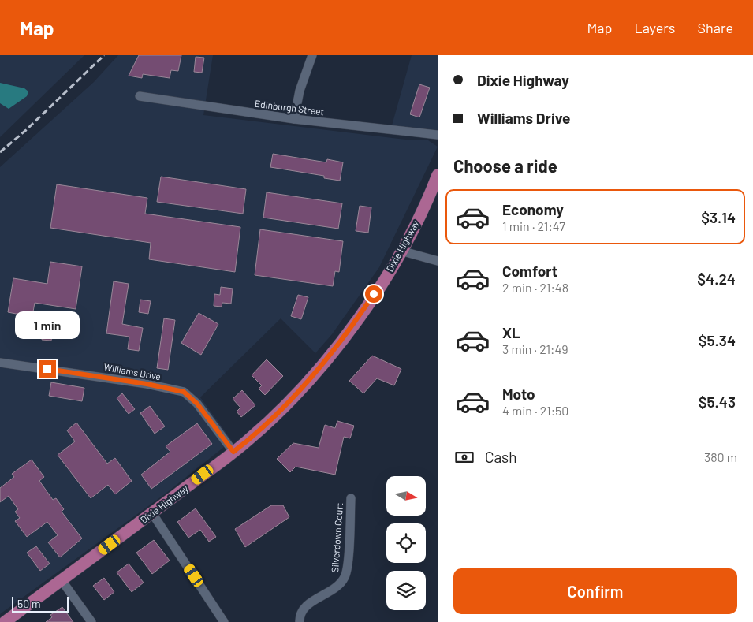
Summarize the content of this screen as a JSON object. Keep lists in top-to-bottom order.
{
  "streets": {
    "main road": ["Dixie Highway"],
    "street": ["Edinburgh Street", "Williams Drive", "Silverdown Court"]
  },
  "crossings": [
    ["Dixie Highway", "Williams Drive"]
  ],
  "scale_bar": "50 m",
  "north": "right",
  "page": {
    "header": "Map",
    "nav": ["Map", "Layers", "Share"],
    "banner": ["Dixie Highway", "Williams Drive"],
    "heading": "Choose a ride",
    "list": [
      {
        "name": "Economy",
        "note": "1 min · 21:47",
        "value": "$3.14"
      },
      {
        "name": "Comfort",
        "note": "2 min · 21:48",
        "value": "$4.24"
      },
      {
        "name": "XL",
        "note": "3 min · 21:49",
        "value": "$5.34"
      },
      {
        "name": "Moto",
        "note": "4 min · 21:50",
        "value": "$5.43"
      }
    ],
    "bubble": "1 min",
    "pay": ["Cash", "380 m"],
    "buttons": "Confirm",
    "scale": "50 m"
  }
}
